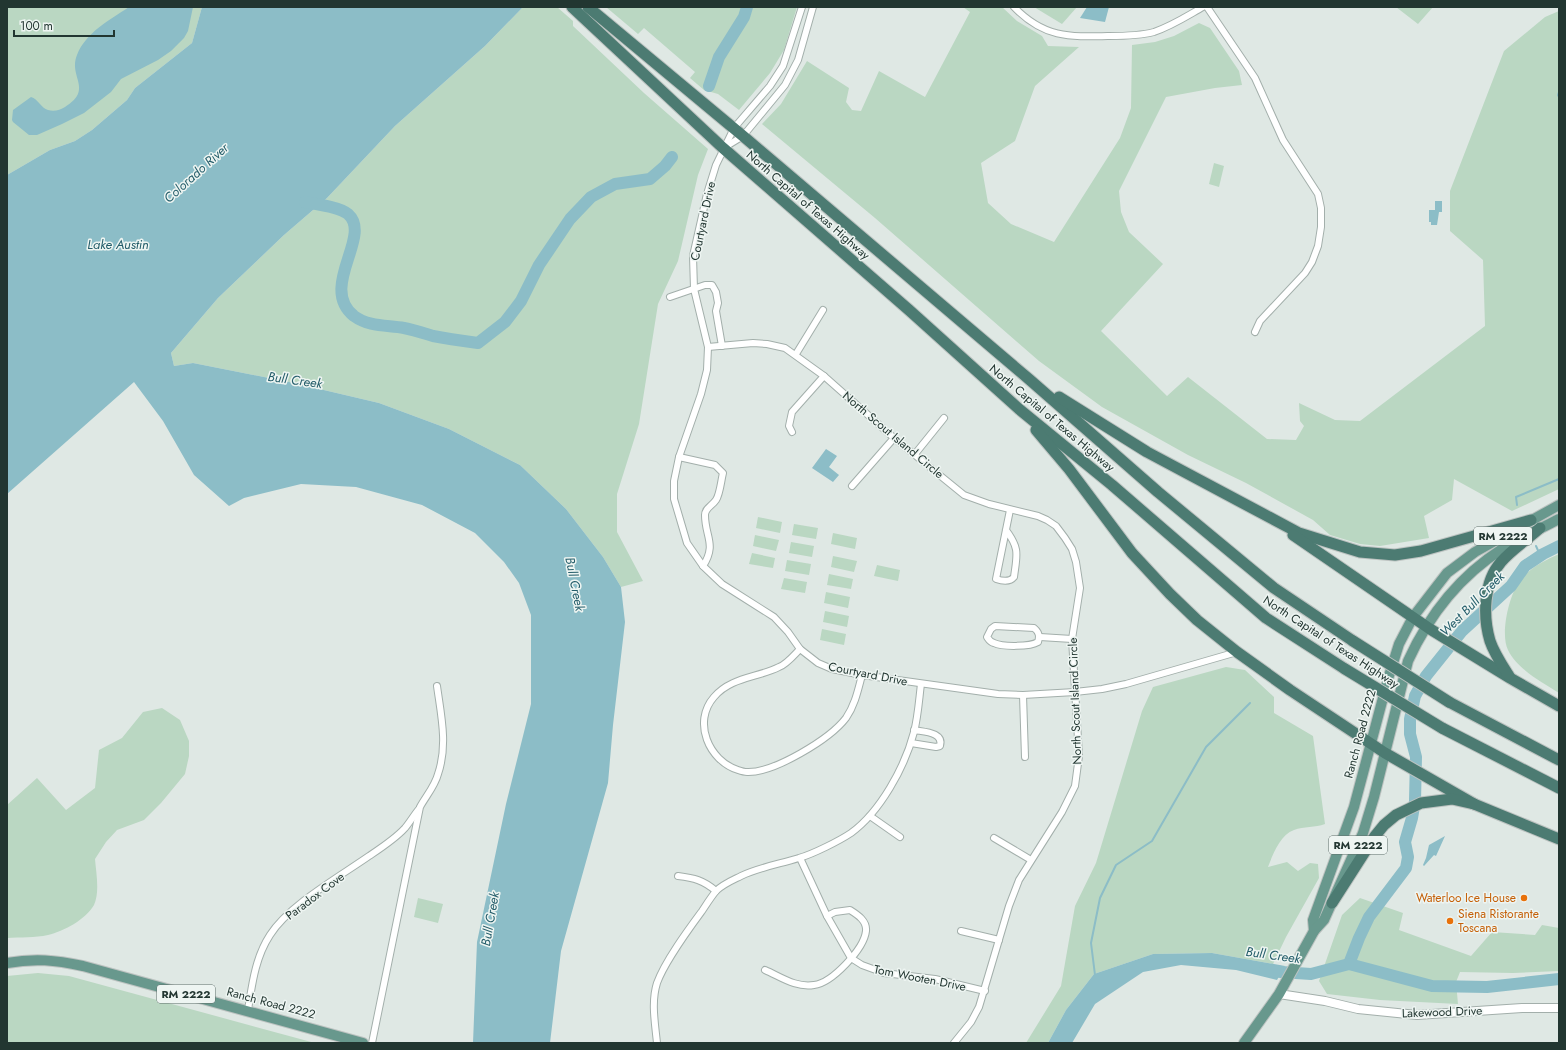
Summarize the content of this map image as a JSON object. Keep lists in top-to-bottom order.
{
  "streets": {
    "highway": ["North Capital of Texas Highway"],
    "main road": ["RM 2222", "Ranch Road 2222"],
    "street": [
      "Courtyard Drive",
      "North Scout Island Circle",
      "Paradox Cove",
      "Tom Wooten Drive",
      "Lakewood Drive"
    ]
  },
  "crossings": [
    ["North Capital of Texas Highway", "Courtyard Drive"],
    ["Courtyard Drive", "North Scout Island Circle"],
    ["North Scout Island Circle", "Tom Wooten Drive"],
    ["RM 2222", "Ranch Road 2222"],
    ["RM 2222", "Lakewood Drive"],
    ["Ranch Road 2222", "Paradox Cove"]
  ],
  "water": [
    "Colorado River",
    "Lake Austin",
    "Bull Creek",
    "West Bull Creek"
  ],
  "places": ["Waterloo Ice House", "Siena Ristorante Toscana"],
  "scale_bar": "100 m"
}
